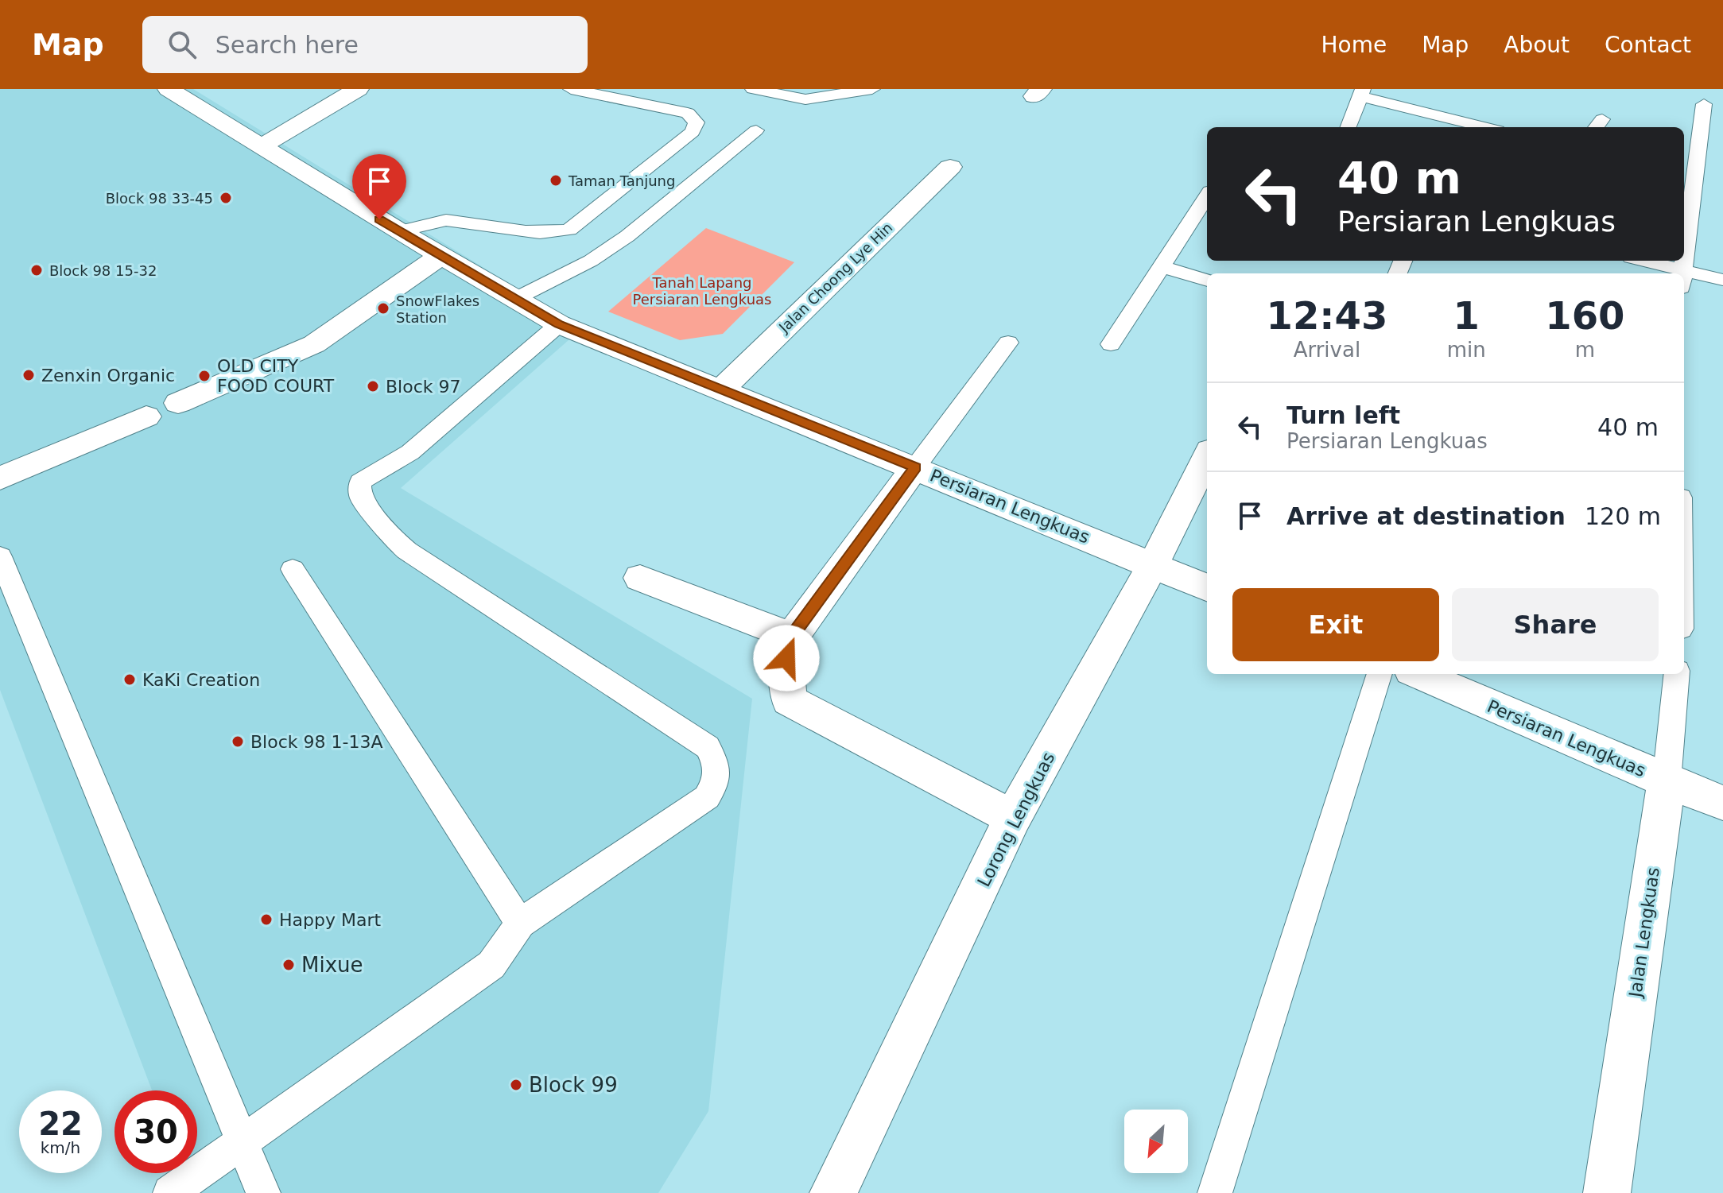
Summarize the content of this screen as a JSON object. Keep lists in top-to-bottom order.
{
  "streets": {
    "street": [
      "Jalan Choong Lye Hin",
      "Persiaran Lengkuas",
      "Lorong Lengkuas",
      "Jalan Lengkuas"
    ]
  },
  "crossings": [
    ["Jalan Choong Lye Hin", "Persiaran Lengkuas"],
    ["Persiaran Lengkuas", "Lorong Lengkuas"],
    ["Persiaran Lengkuas", "Jalan Lengkuas"]
  ],
  "parks": ["Tanah Lapang Persiaran Lengkuas"],
  "places": [
    "Taman Tanjung",
    "Block 98 33-45",
    "Block 98 15-32",
    "SnowFlakes Station",
    "Zenxin Organic",
    "OLD CITY FOOD COURT",
    "Block 97",
    "KaKi Creation",
    "Block 98 1-13A",
    "Happy Mart",
    "Mixue",
    "Block 99"
  ],
  "north": "bottom left",
  "page": {
    "header": "Map",
    "search": "Search here",
    "nav": [
      "Home",
      "Map",
      "About",
      "Contact"
    ],
    "turn": ["40 m", "Persiaran Lengkuas"],
    "eta": [
      "12:43",
      "Arrival",
      "1",
      "min",
      "160",
      "m"
    ],
    "list": [
      {
        "name": "Turn left",
        "note": "Persiaran Lengkuas",
        "value": "40 m"
      },
      {
        "name": "Arrive at destination",
        "value": "120 m"
      }
    ],
    "buttons": ["Exit", "Share"],
    "speed": "22 km/h",
    "limit": "30"
  }
}
